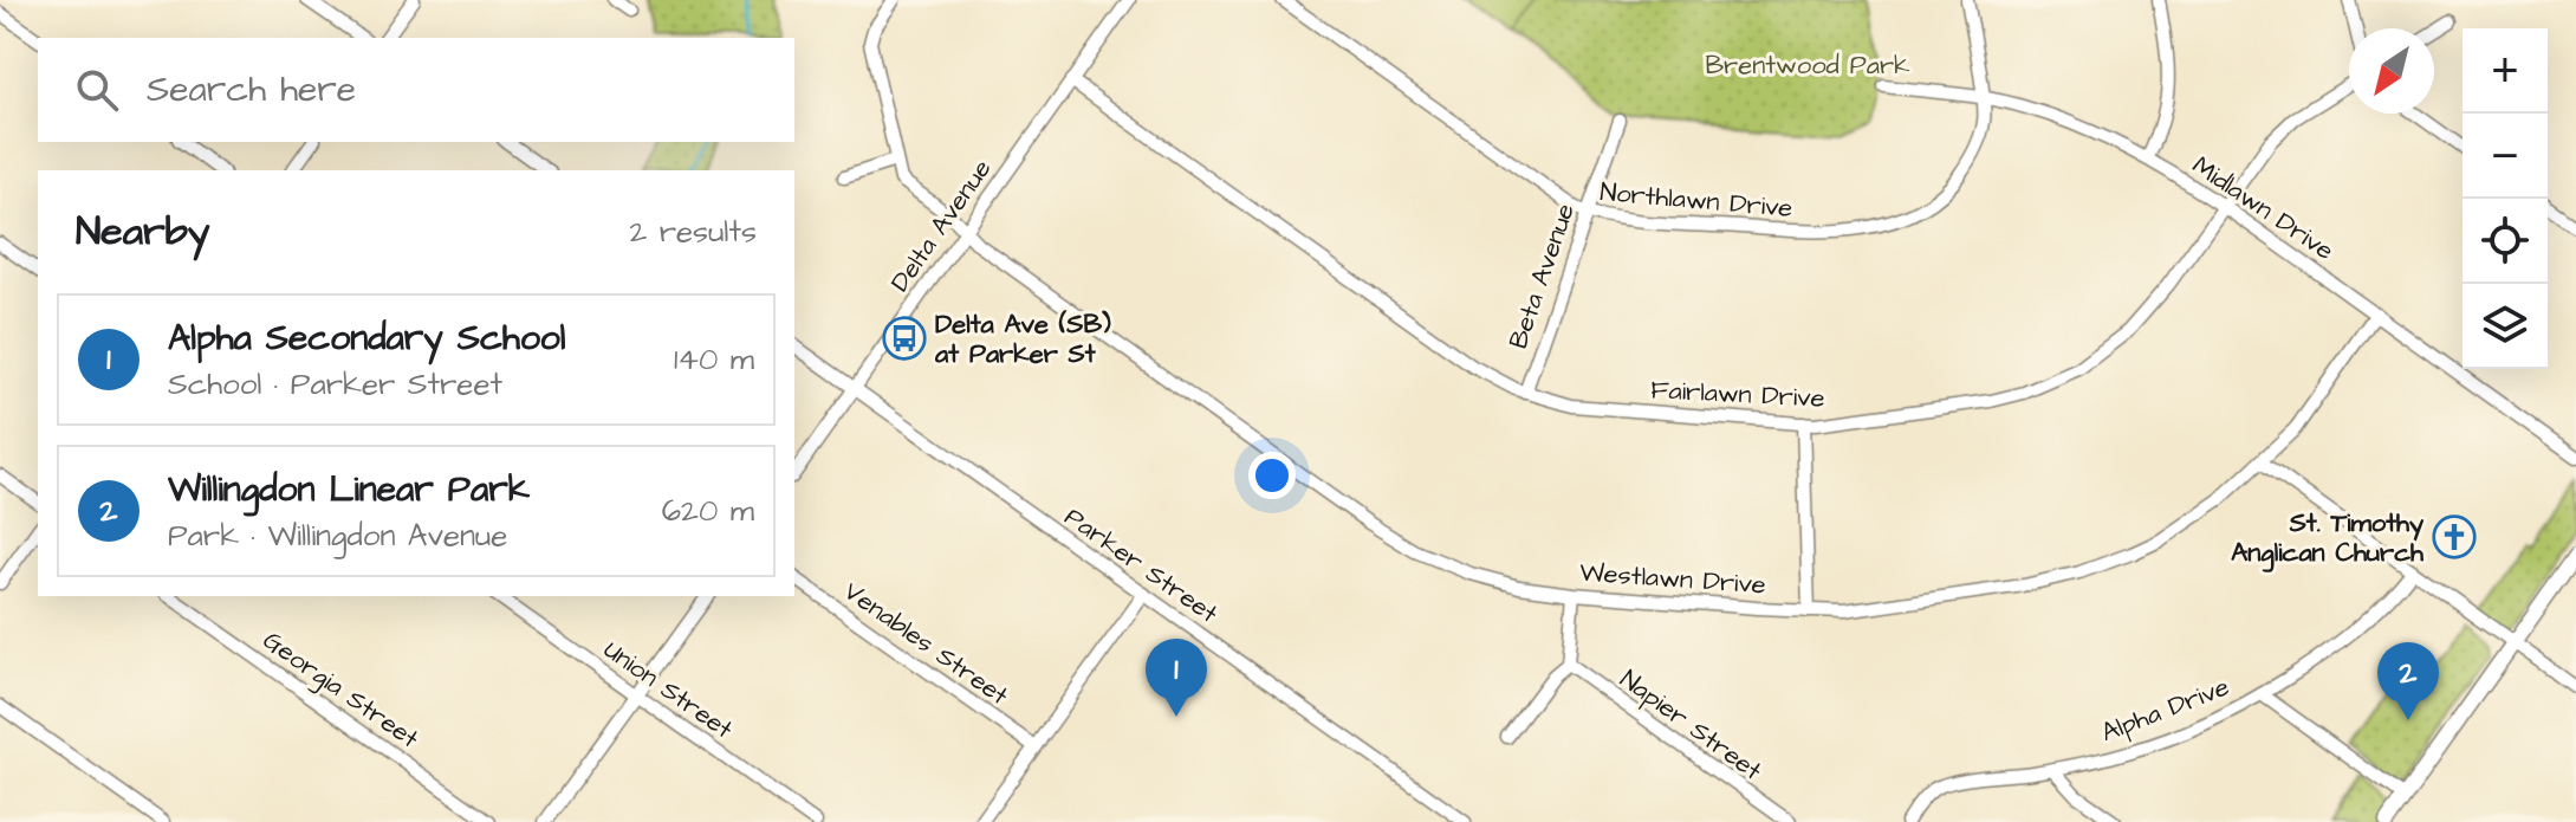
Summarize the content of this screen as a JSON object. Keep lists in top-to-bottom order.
{
  "streets": {
    "street": [
      "Northlawn Drive",
      "Midlawn Drive",
      "Delta Avenue",
      "Beta Avenue",
      "Fairlawn Drive",
      "Parker Street",
      "Westlawn Drive",
      "Venables Street",
      "Georgia Street",
      "Union Street",
      "Alpha Drive",
      "Napier Street"
    ]
  },
  "crossings": [
    ["Northlawn Drive", "Midlawn Drive"],
    ["Northlawn Drive", "Beta Avenue"],
    ["Midlawn Drive", "Fairlawn Drive"],
    ["Midlawn Drive", "Westlawn Drive"],
    ["Delta Avenue", "Fairlawn Drive"],
    ["Delta Avenue", "Parker Street"],
    ["Delta Avenue", "Westlawn Drive"],
    ["Beta Avenue", "Fairlawn Drive"]
  ],
  "parks": ["Brentwood Park"],
  "places": {
    "bus stop": ["Delta Ave (SB) at Parker St"],
    "church": ["St. Timothy Anglican Church"]
  },
  "north": "bottom left",
  "page": {
    "map_buttons": ["+", "−"],
    "search": "Search here",
    "heading": ["Nearby", "2 results"],
    "list": [
      {
        "mark": "1",
        "name": "Alpha Secondary School",
        "note": "School · Parker Street",
        "value": "140 m"
      },
      {
        "mark": "2",
        "name": "Willingdon Linear Park",
        "note": "Park · Willingdon Avenue",
        "value": "620 m"
      }
    ],
    "pins": ["1", "2"]
  }
}
